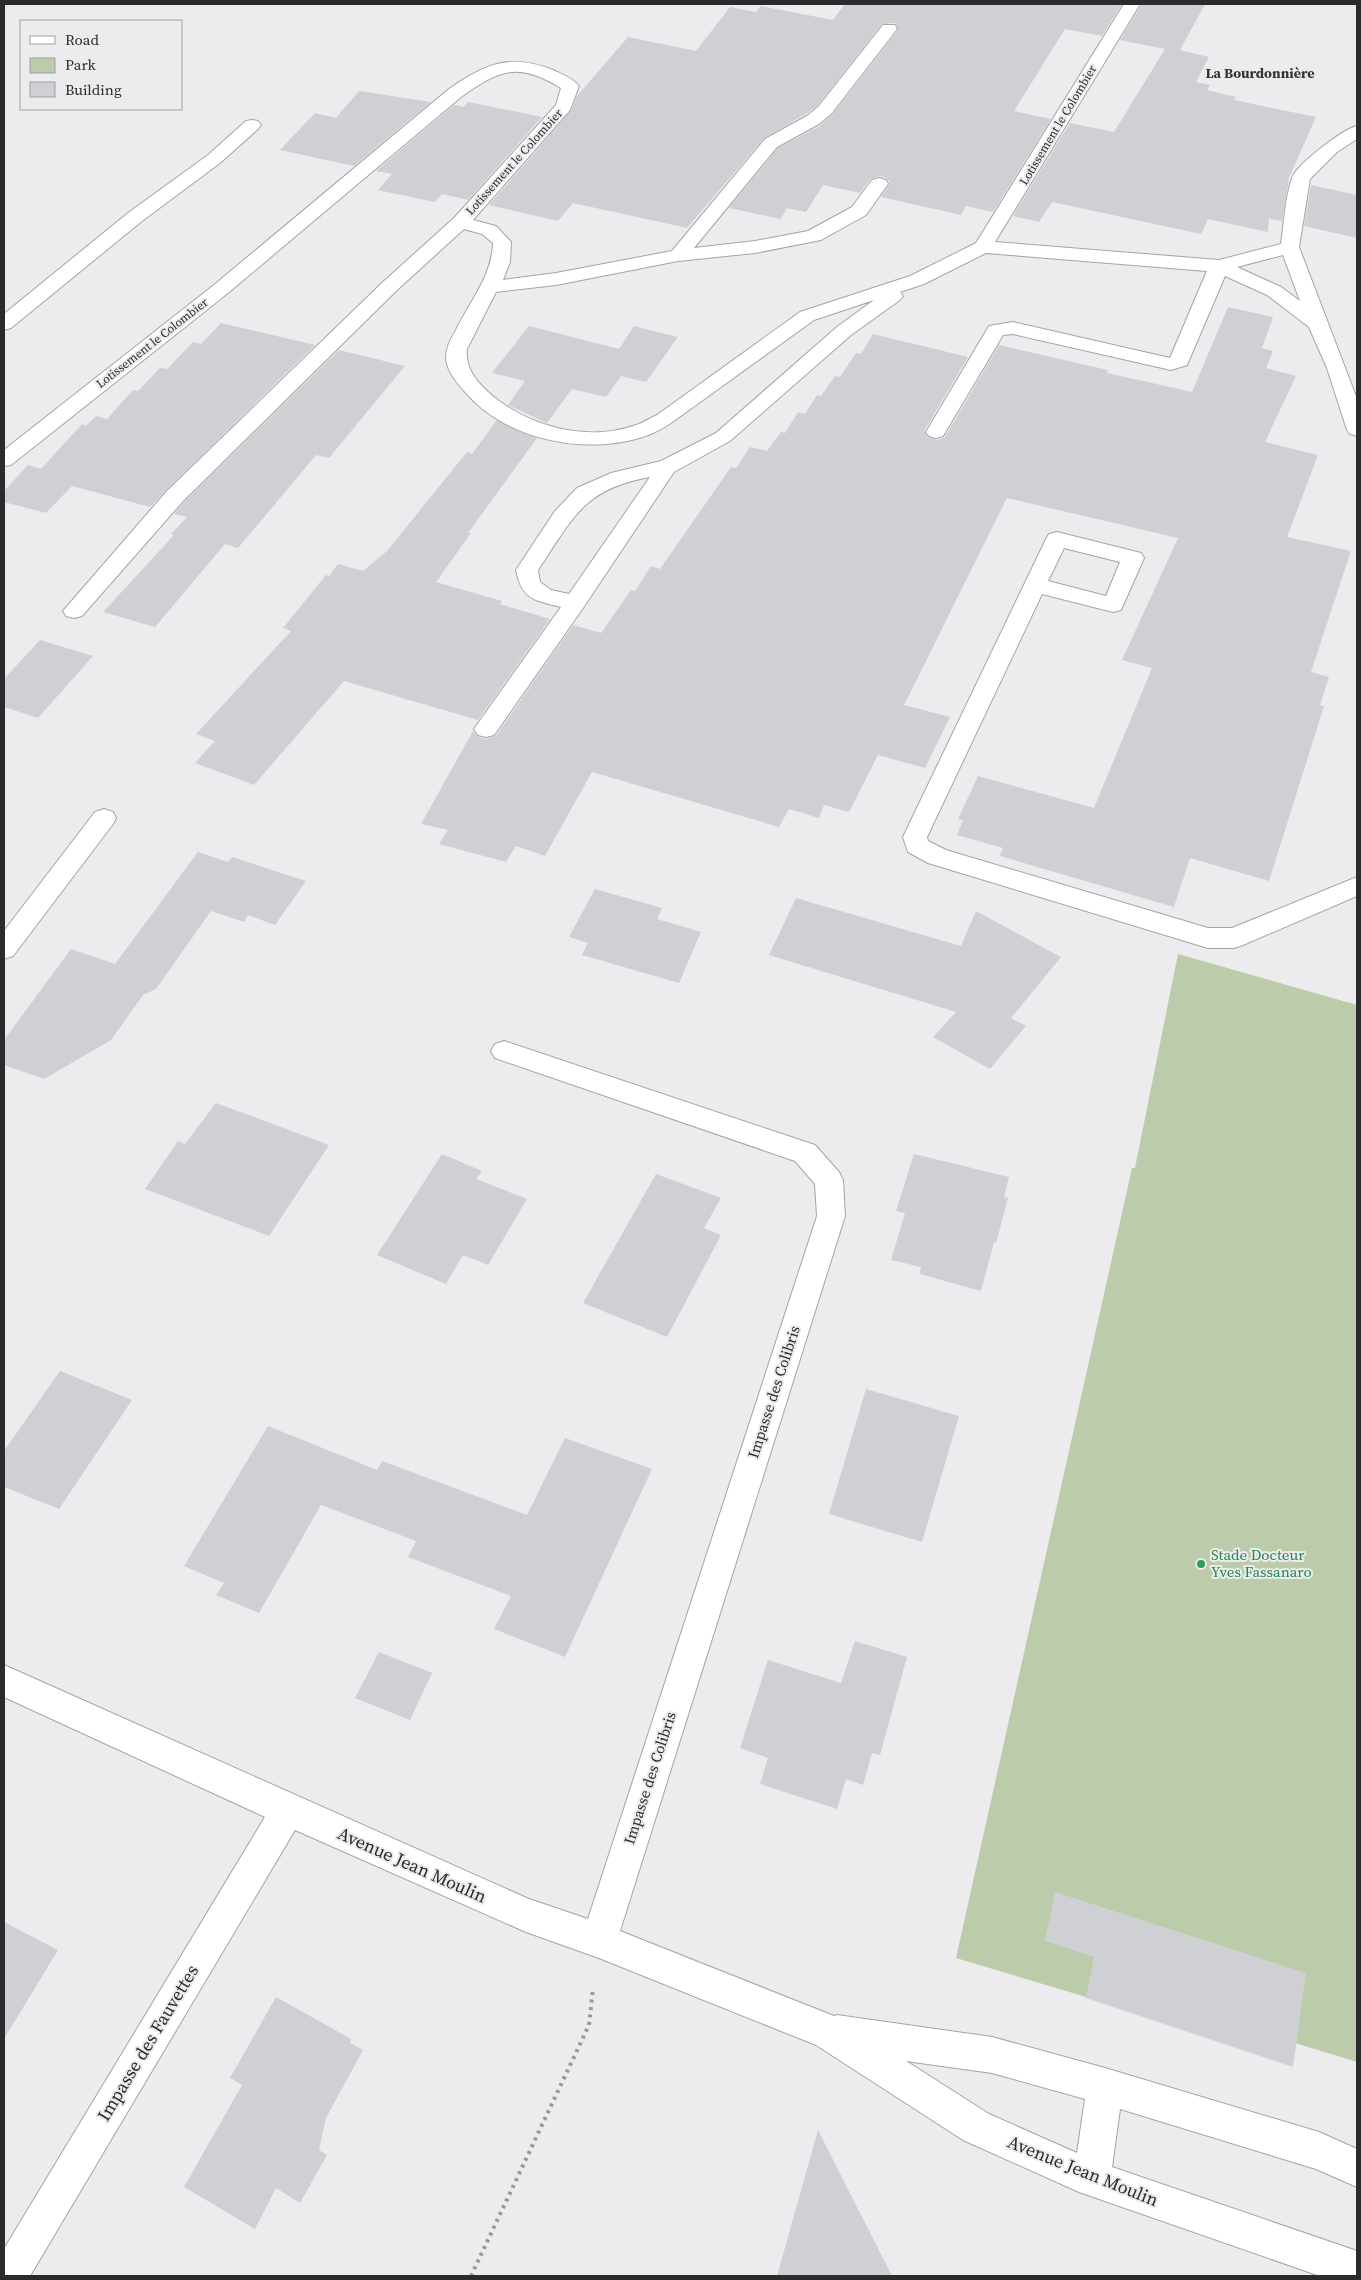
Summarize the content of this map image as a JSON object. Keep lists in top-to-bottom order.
{
  "streets": {
    "street": [
      "Lotissement le Colombier",
      "Impasse des Colibris",
      "Avenue Jean Moulin",
      "Impasse des Fauvettes"
    ]
  },
  "crossings": [
    ["Impasse des Colibris", "Avenue Jean Moulin"],
    ["Avenue Jean Moulin", "Impasse des Fauvettes"]
  ],
  "districts": ["La Bourdonnière"],
  "places": ["Stade Docteur Yves Fassanaro"],
  "legend": ["Road", "Park", "Building"]
}
